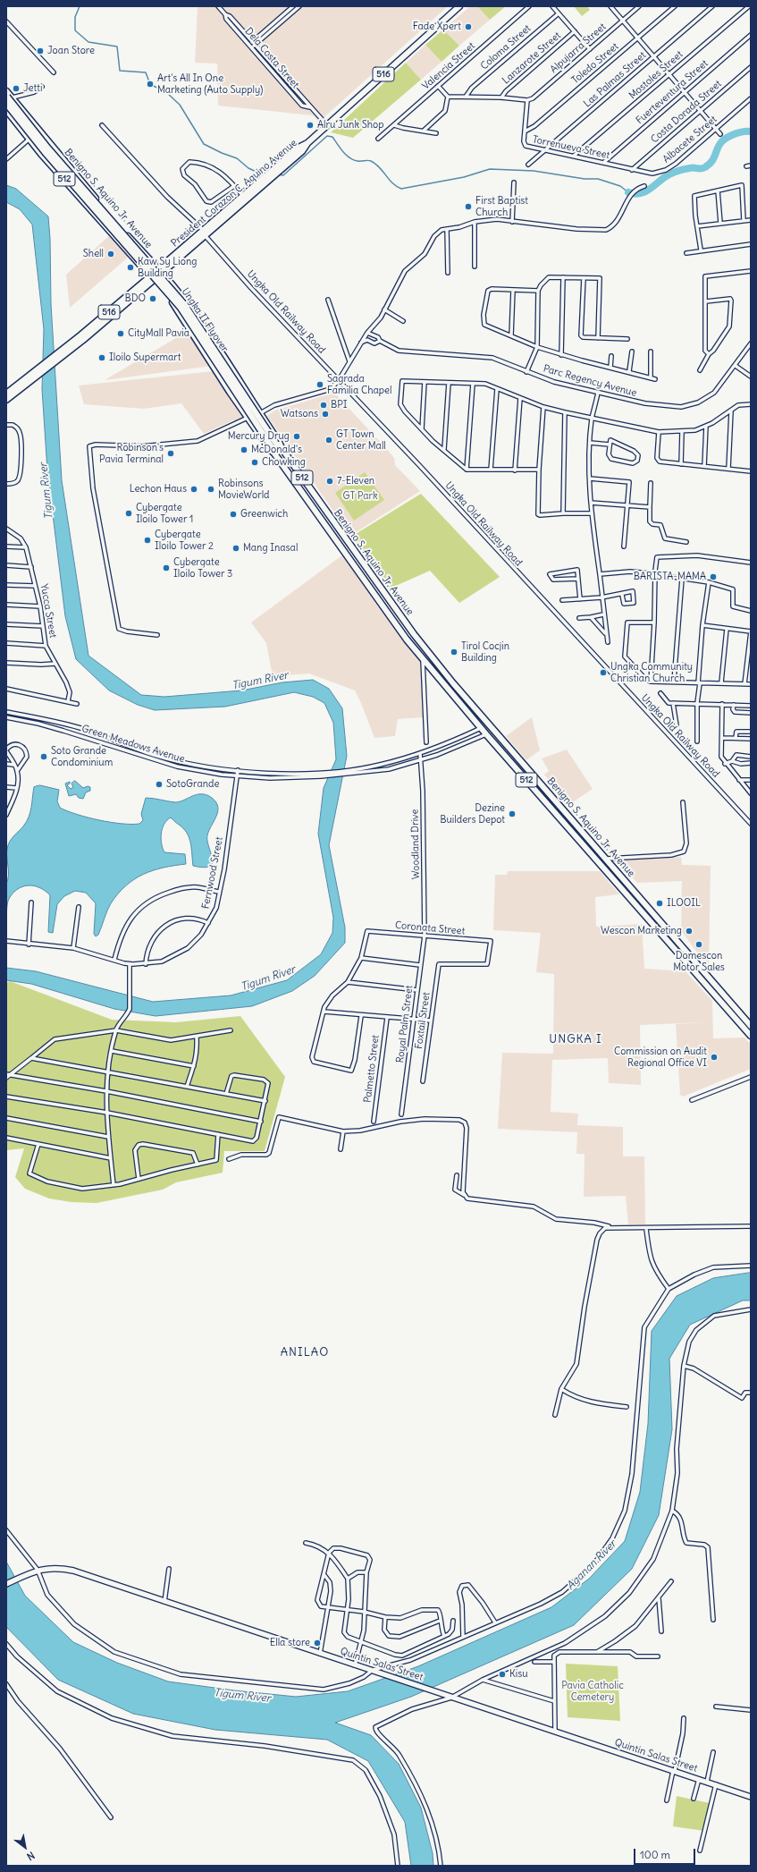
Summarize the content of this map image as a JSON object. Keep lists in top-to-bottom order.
{
  "streets": {
    "main road": [
      "516",
      "512",
      "President Corazon C. Aquino Avenue",
      "Benigno S. Aquino Jr. Avenue",
      "Ungka II Flyover",
      "Quintin Salas Street"
    ],
    "street": [
      "Coloma Street",
      "Alpujarra Street",
      "Dela Costa Street",
      "Lanzarote Street",
      "Toledo Street",
      "Valencia Street",
      "Mostoles Street",
      "Las Palmas Street",
      "Fuerteventura Street",
      "Costa Dorada Street",
      "Albacete Street",
      "Torrenueva Street",
      "Ungka Old Railway Road",
      "Parc Regency Avenue",
      "Yucca Street",
      "Green Meadows Avenue",
      "Woodland Drive",
      "Fernwood Street",
      "Coronata Street",
      "Foxtail Street",
      "Royal Palm Street",
      "Palmetto Street"
    ]
  },
  "crossings": [
    ["Alpujarra Street", "Torrenueva Street"],
    ["Dela Costa Street", "President Corazon C. Aquino Avenue"],
    ["Toledo Street", "Torrenueva Street"],
    ["Mostoles Street", "Torrenueva Street"],
    ["Las Palmas Street", "Torrenueva Street"],
    ["Fuerteventura Street", "Torrenueva Street"],
    ["Costa Dorada Street", "Albacete Street"],
    ["Costa Dorada Street", "Torrenueva Street"],
    ["Albacete Street", "Torrenueva Street"],
    ["President Corazon C. Aquino Avenue", "Benigno S. Aquino Jr. Avenue"],
    ["President Corazon C. Aquino Avenue", "Ungka Old Railway Road"],
    ["Benigno S. Aquino Jr. Avenue", "Ungka II Flyover"],
    ["Benigno S. Aquino Jr. Avenue", "Green Meadows Avenue"],
    ["Green Meadows Avenue", "Woodland Drive"],
    ["Green Meadows Avenue", "Fernwood Street"],
    ["Woodland Drive", "Coronata Street"],
    ["Woodland Drive", "Royal Palm Street"],
    ["Coronata Street", "Foxtail Street"],
    ["Coronata Street", "Royal Palm Street"]
  ],
  "districts": ["UNGKA I", "ANILAO"],
  "water": ["Tigum River", "Aganan River"],
  "parks": ["GT Park", "Pavia Catholic Cemetery"],
  "places": [
    "Fade Xpert",
    "Joan Store",
    "Art's All In One Marketing (Auto Supply)",
    "Jetti",
    "Alru Junk Shop",
    "First Baptist Church",
    "Shell",
    "Kaw Sy Liong Building",
    "BDO",
    "CityMall Pavia",
    "Iloilo Supermart",
    "Sagrada Familia Chapel",
    "BPI",
    "Watsons",
    "Mercury Drug",
    "GT Town Center Mall",
    "McDonald's",
    "Robinson's Pavia Terminal",
    "Chowking",
    "7-Eleven",
    "Lechon Haus",
    "Robinsons MovieWorld",
    "Cybergate Iloilo Tower 1",
    "Greenwich",
    "Cybergate Iloilo Tower 2",
    "Mang Inasal",
    "Cybergate Iloilo Tower 3",
    "BARISTA-MAMA",
    "Tirol Cocjin Building",
    "Ungka Community Christian Church",
    "Soto Grande Condominium",
    "SotoGrande",
    "Dezine Builders Depot",
    "ILOOIL",
    "Wescon Marketing",
    "Domescon Motor Sales",
    "Commission on Audit Regional Office VI",
    "Ella store",
    "Kisu"
  ],
  "scale_bar": "100 m",
  "north": "bottom right"
}
